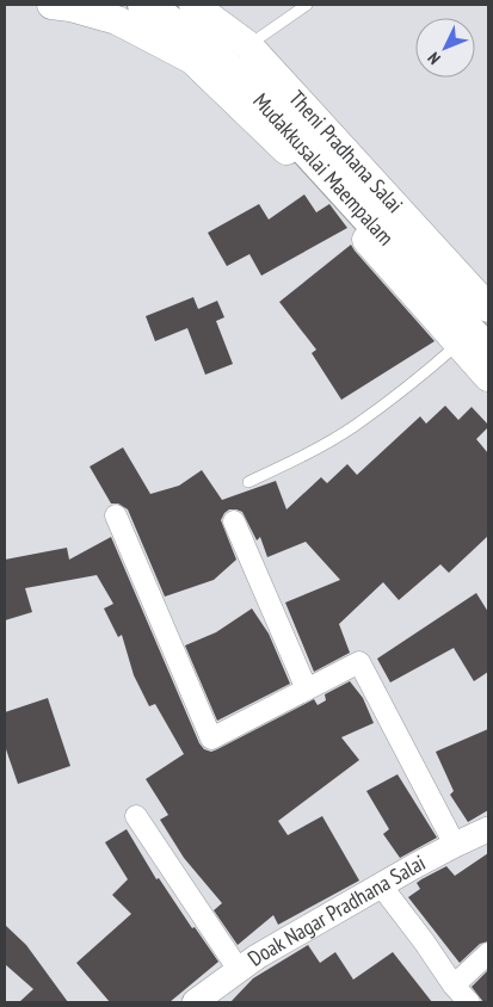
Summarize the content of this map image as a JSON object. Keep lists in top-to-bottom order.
{
  "streets": {
    "main road": ["Theni Pradhana Salai", "Mudakkusalai Maempalam"],
    "street": ["Doak Nagar Pradhana Salai"]
  },
  "crossings": [
    ["Theni Pradhana Salai", "Mudakkusalai Maempalam"]
  ],
  "north": "bottom left"
}
